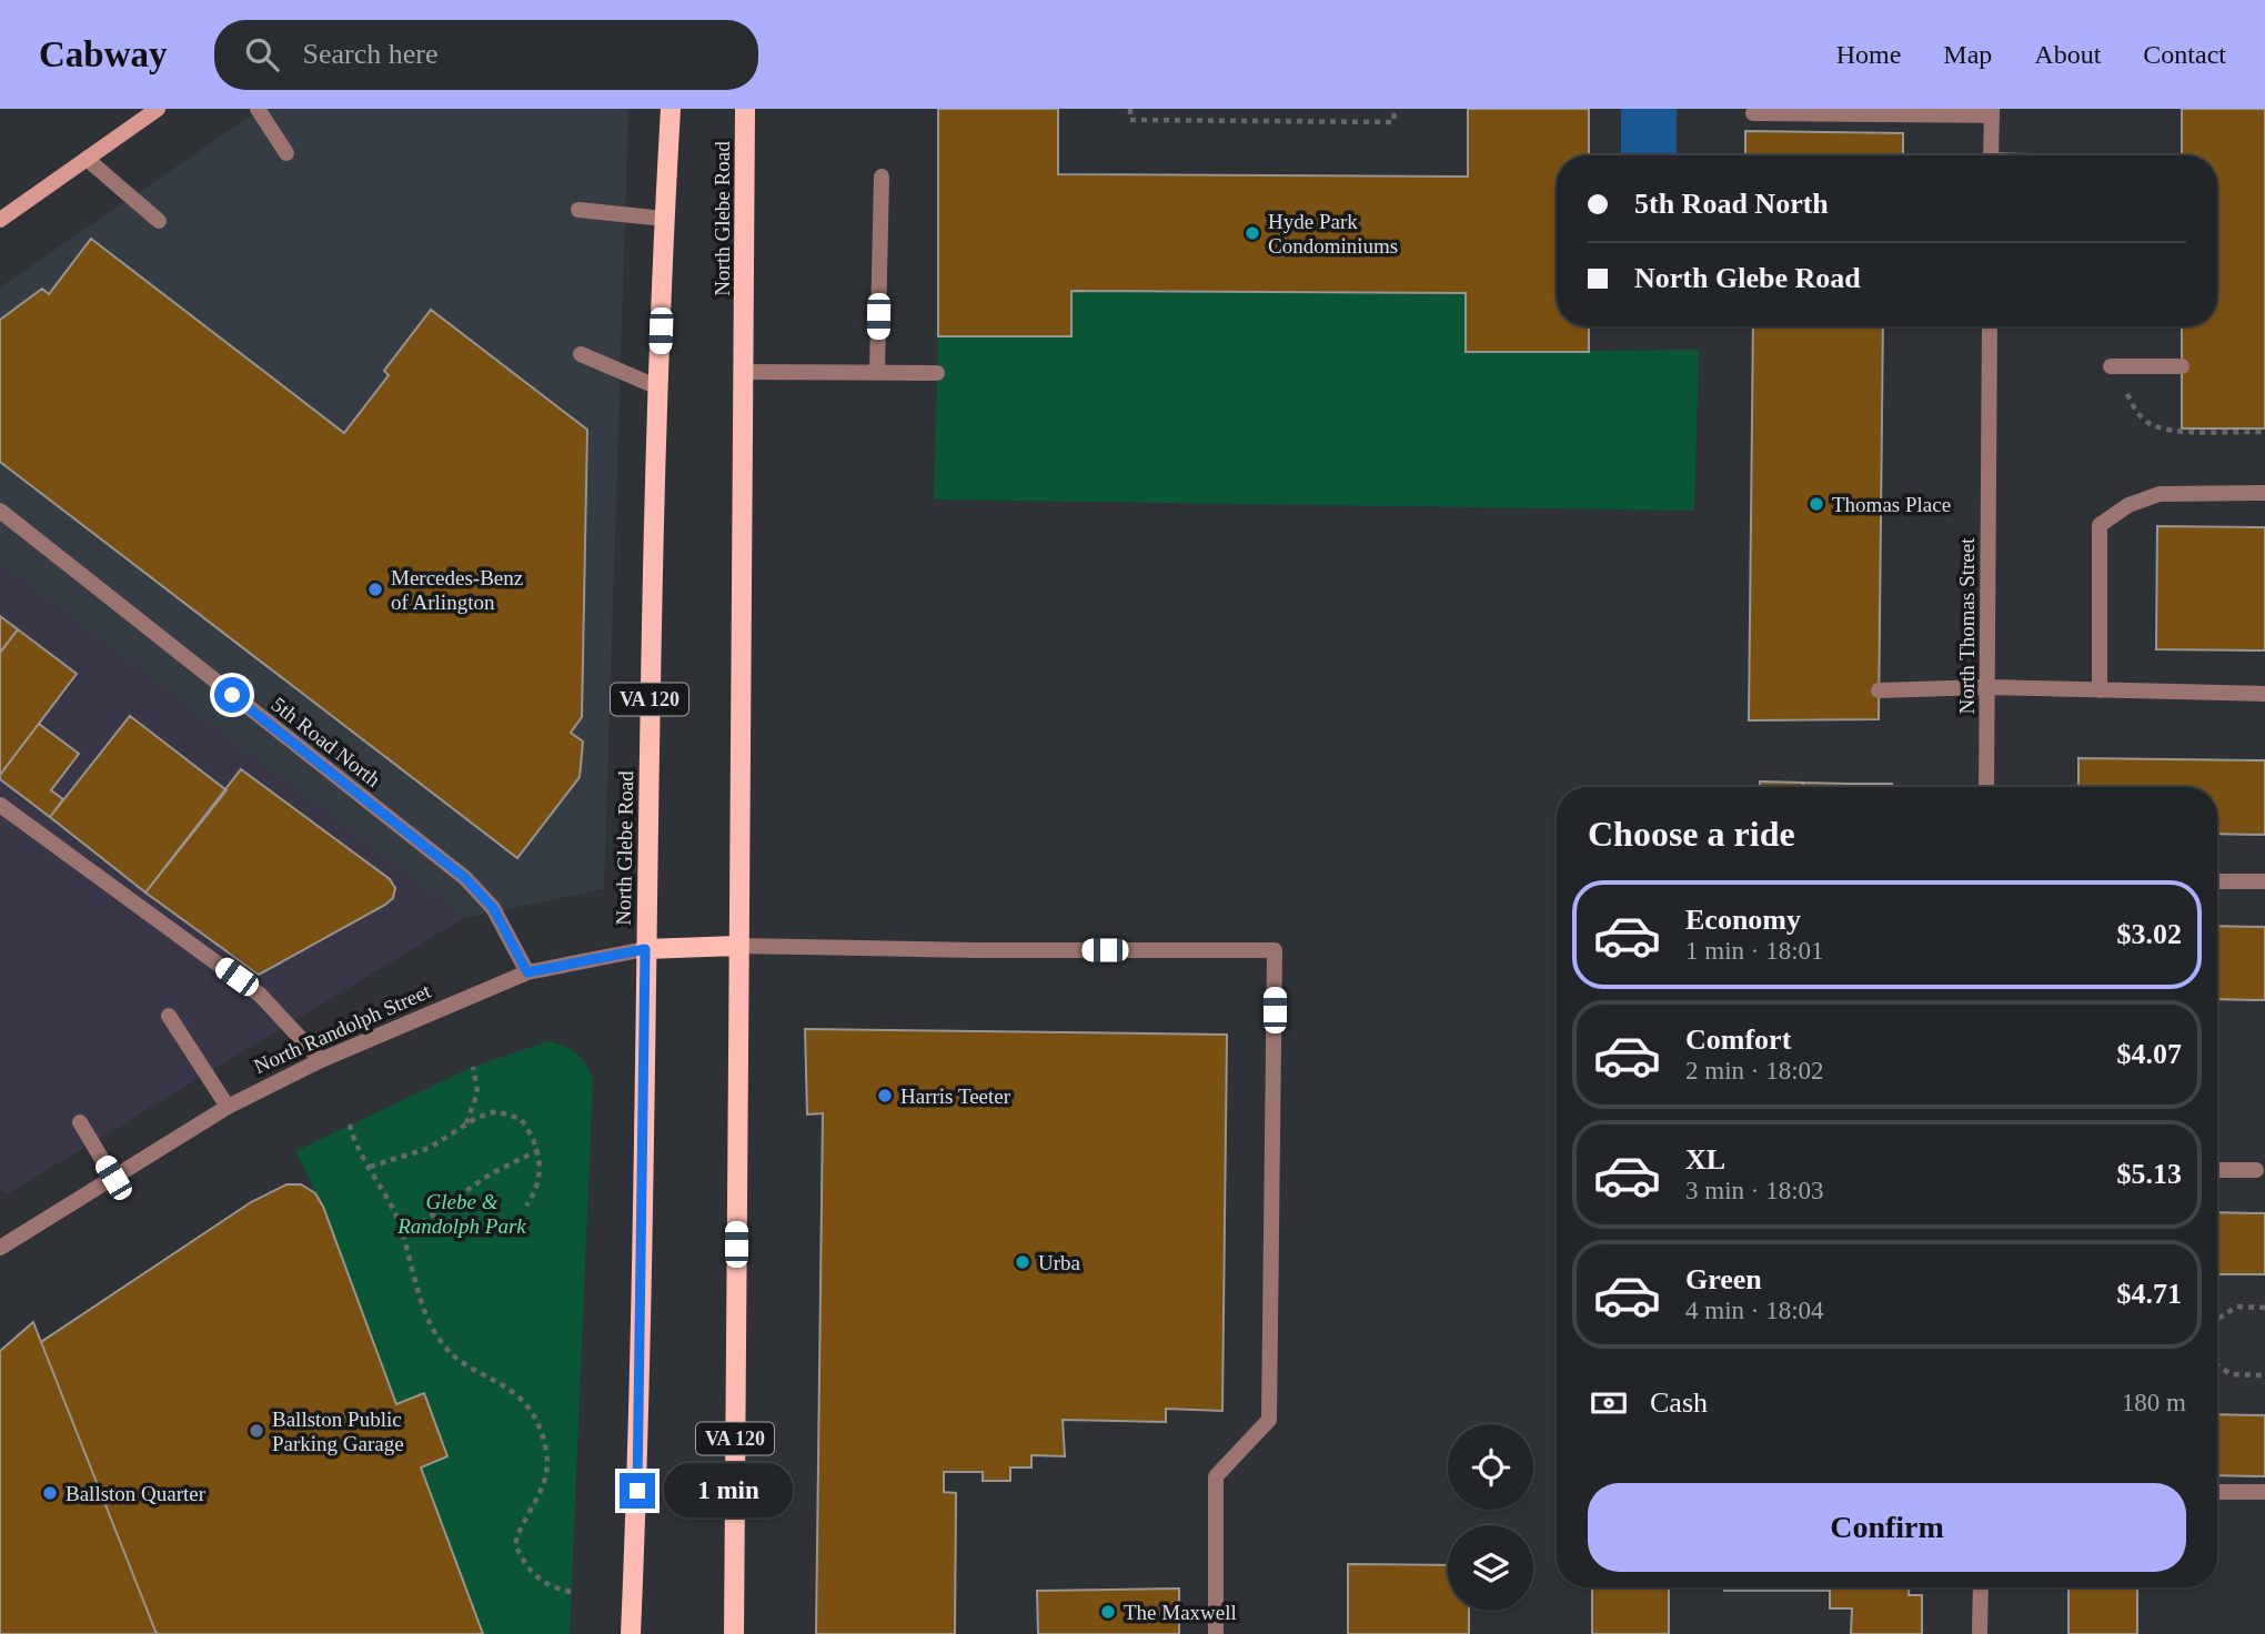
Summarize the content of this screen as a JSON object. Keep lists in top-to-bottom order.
{
  "streets": {
    "main road": ["North Glebe Road", "VA 120", "North Randolph Street"],
    "street": ["North Thomas Street", "5th Road North"]
  },
  "crossings": [
    ["North Glebe Road", "North Randolph Street"],
    ["5th Road North", "North Randolph Street"]
  ],
  "parks": ["Glebe & Randolph Park"],
  "places": [
    "Hyde Park Condominiums",
    "Thomas Place",
    "Mercedes-Benz of Arlington",
    "Harris Teeter",
    "Urba",
    "Ballston Public Parking Garage",
    "Ballston Quarter",
    "The Maxwell"
  ],
  "page": {
    "header": "Cabway",
    "search": "Search here",
    "nav": [
      "Home",
      "Map",
      "About",
      "Contact"
    ],
    "banner": ["5th Road North", "North Glebe Road"],
    "heading": "Choose a ride",
    "list": [
      {
        "name": "Economy",
        "note": "1 min · 18:01",
        "value": "$3.02"
      },
      {
        "name": "Comfort",
        "note": "2 min · 18:02",
        "value": "$4.07"
      },
      {
        "name": "XL",
        "note": "3 min · 18:03",
        "value": "$5.13"
      },
      {
        "name": "Green",
        "note": "4 min · 18:04",
        "value": "$4.71"
      }
    ],
    "pay": ["Cash", "180 m"],
    "bubble": "1 min",
    "buttons": "Confirm"
  }
}
